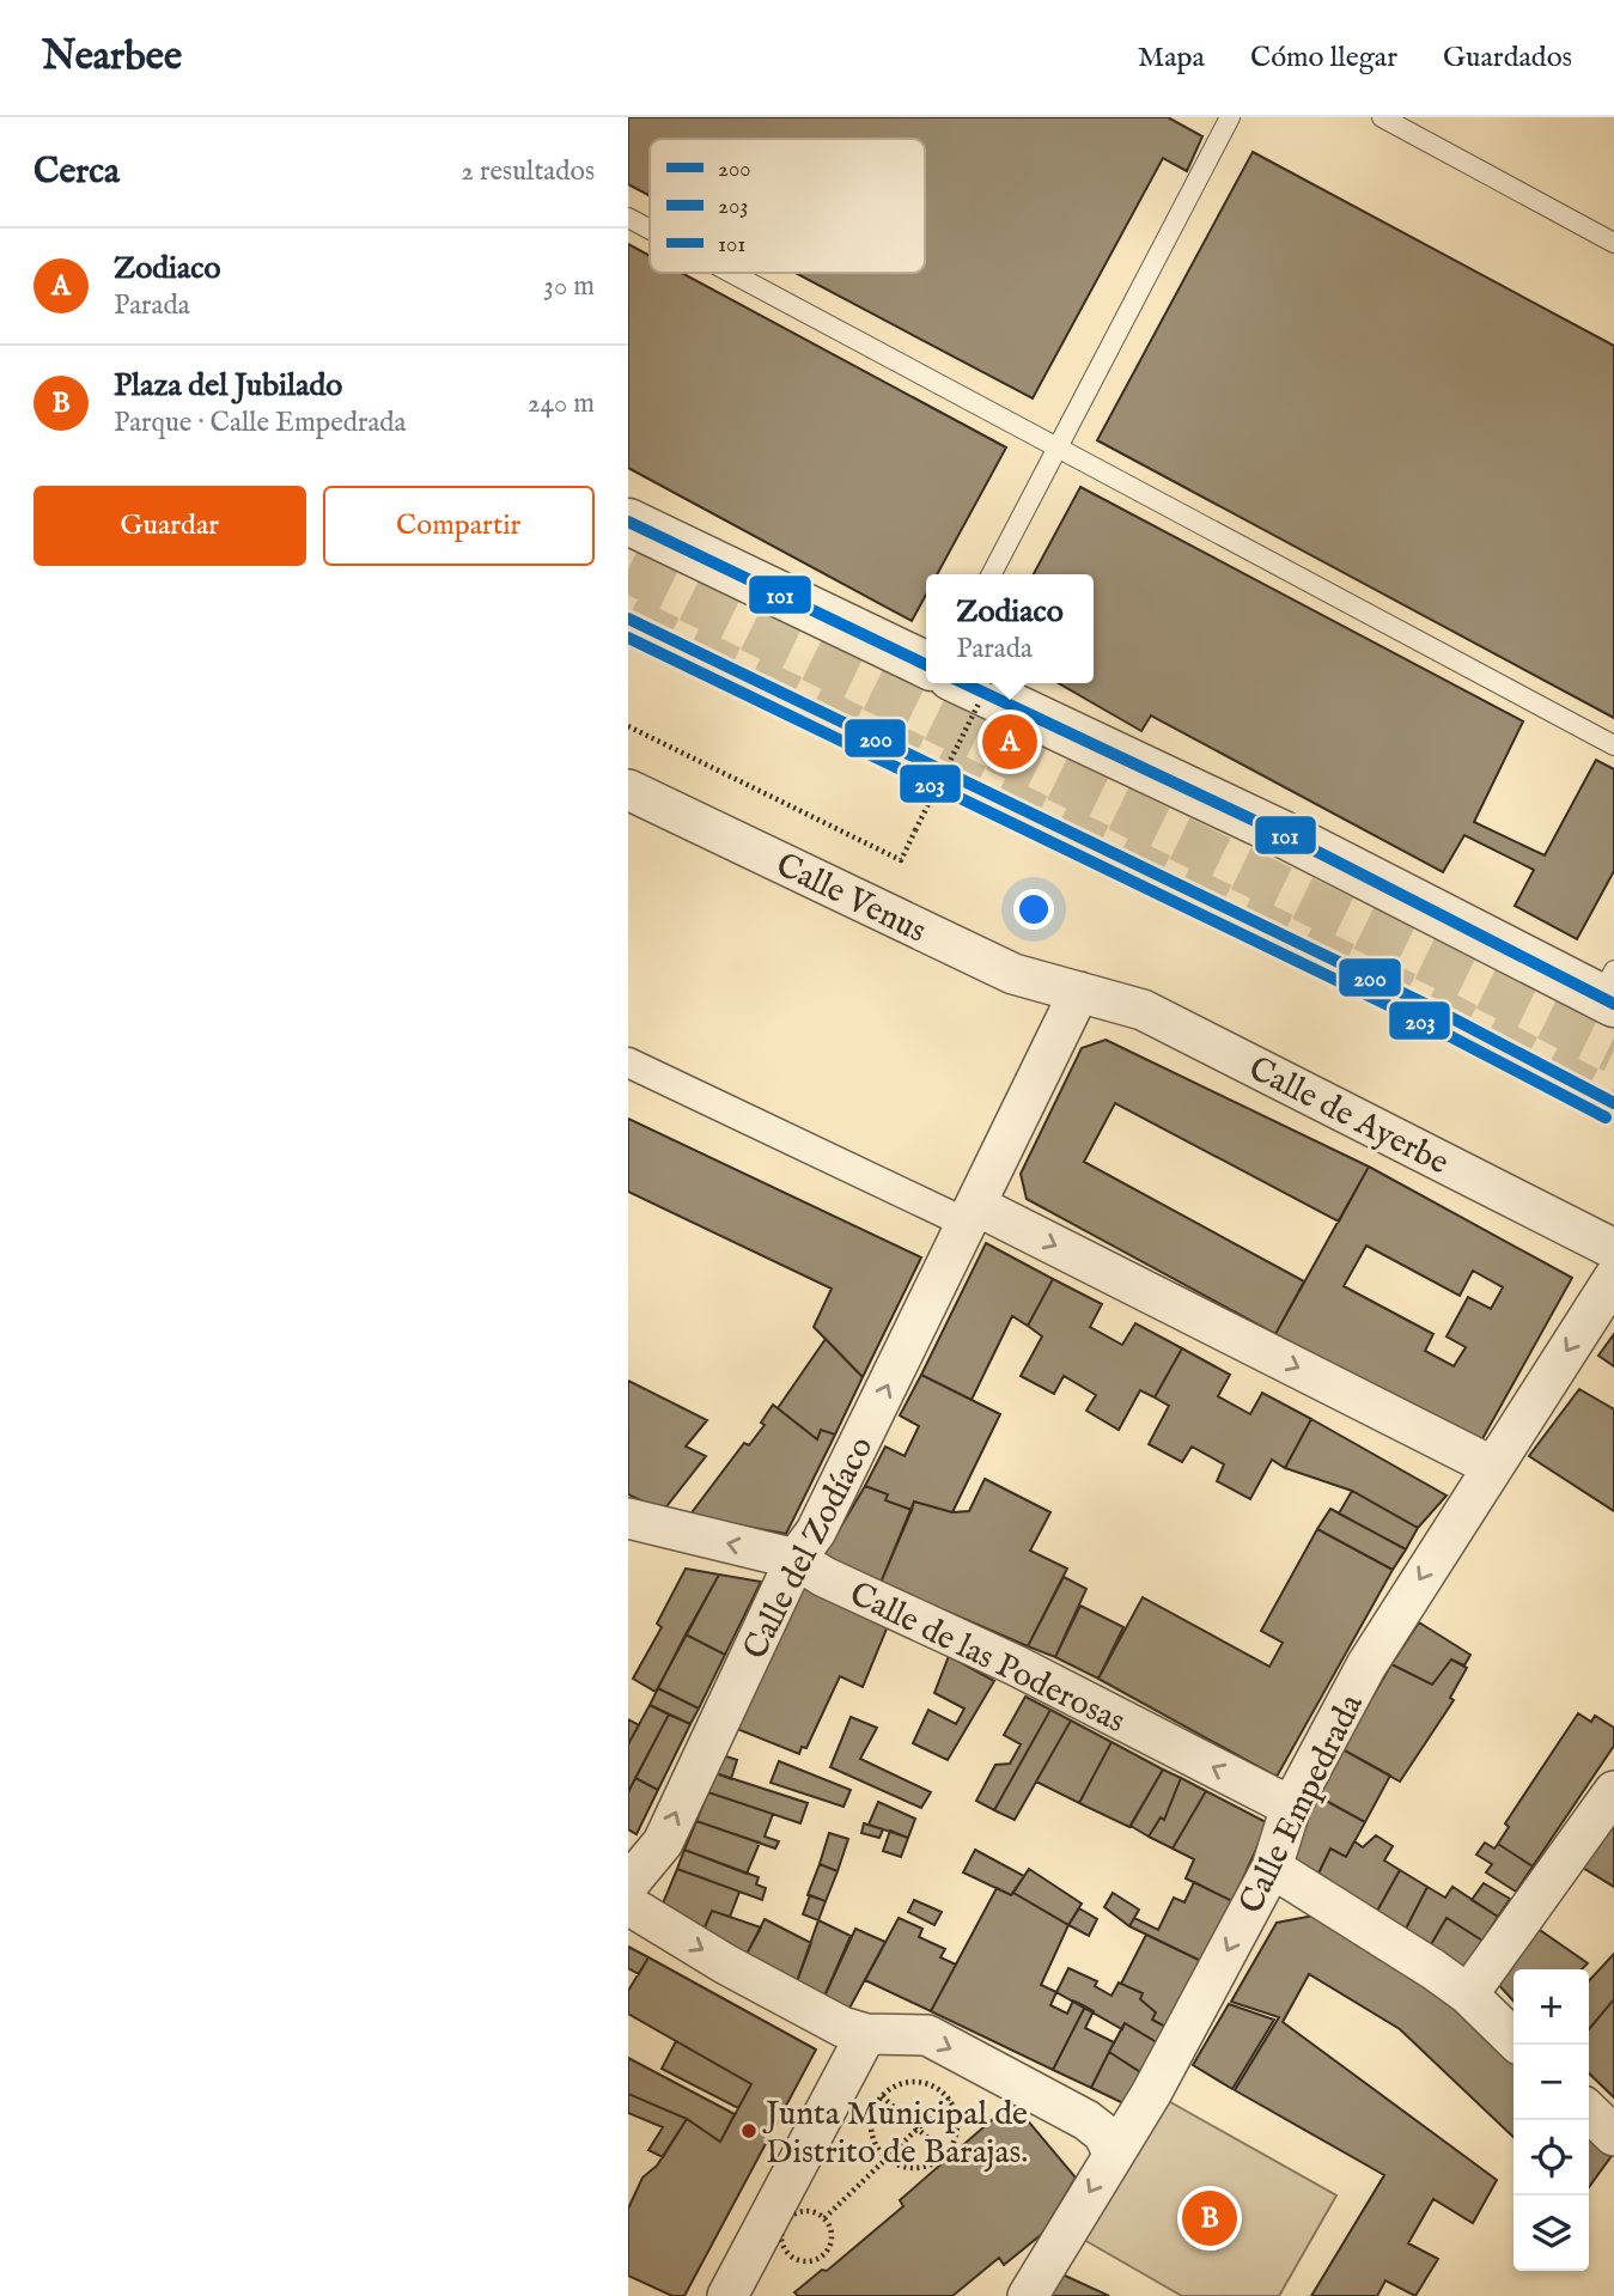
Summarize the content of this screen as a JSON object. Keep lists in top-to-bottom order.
{
  "streets": {
    "street": [
      "Calle Venus",
      "Calle de Ayerbe",
      "Calle del Zodíaco",
      "Calle de las Poderosas",
      "Calle Empedrada"
    ]
  },
  "crossings": [
    ["Calle Venus", "Calle de Ayerbe"],
    ["Calle Venus", "Calle del Zodíaco"],
    ["Calle de Ayerbe", "Calle del Zodíaco"],
    ["Calle del Zodíaco", "Calle de las Poderosas"],
    ["Calle de las Poderosas", "Calle Empedrada"]
  ],
  "one_way": ["Calle del Zodíaco", "Calle de las Poderosas", "Calle Empedrada"],
  "places": ["Junta Municipal de Distrito de Barajas."],
  "lines": ["transit line 101", "transit line 200", "transit line 203"],
  "legend": ["200", "203", "101"],
  "page": {
    "header": "Nearbee",
    "nav": ["Mapa", "Cómo llegar", "Guardados"],
    "heading": ["Cerca", "2 resultados"],
    "list": [
      {
        "mark": "A",
        "name": "Zodiaco",
        "note": "Parada",
        "value": "30 m"
      },
      {
        "mark": "B",
        "name": "Plaza del Jubilado",
        "note": "Parque · Calle Empedrada",
        "value": "240 m"
      }
    ],
    "buttons": ["Guardar", "Compartir"],
    "popup": ["Zodiaco", "Parada"],
    "pins": ["A", "B"],
    "map_buttons": ["+", "−"]
  }
}
